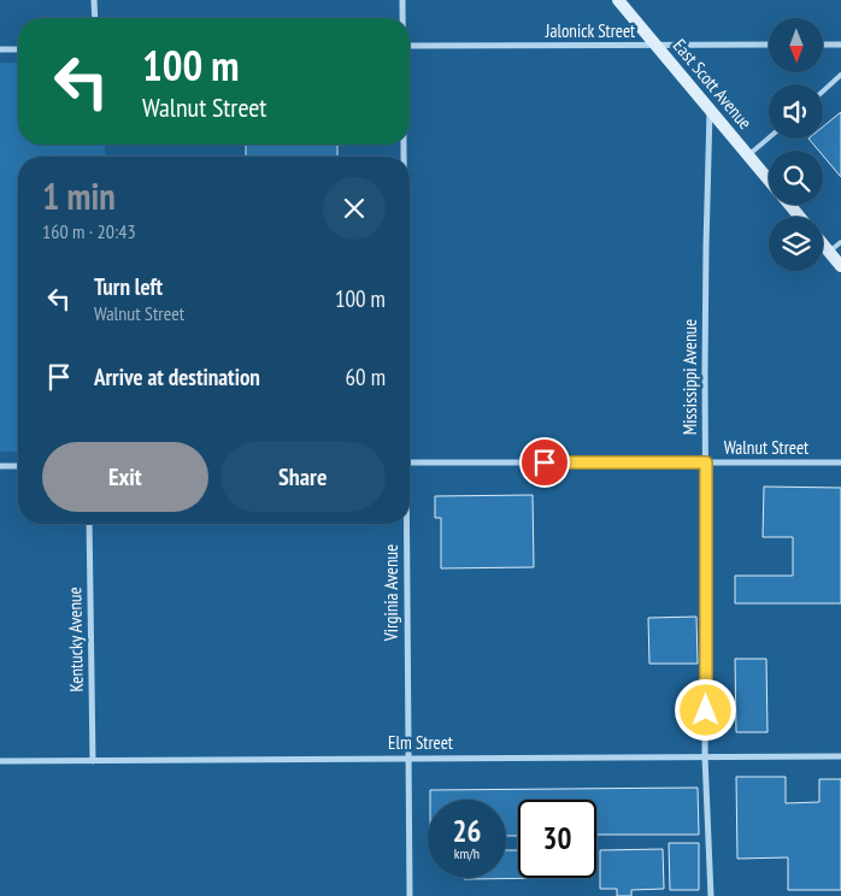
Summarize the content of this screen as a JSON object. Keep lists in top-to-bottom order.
{
  "streets": {
    "main road": ["East Scott Avenue"],
    "street": [
      "Jalonick Street",
      "Mississippi Avenue",
      "Walnut Street",
      "Virginia Avenue",
      "Kentucky Avenue",
      "Elm Street"
    ]
  },
  "crossings": [
    ["Jalonick Street", "East Scott Avenue"],
    ["East Scott Avenue", "Mississippi Avenue"],
    ["Mississippi Avenue", "Walnut Street"],
    ["Mississippi Avenue", "Elm Street"],
    ["Virginia Avenue", "Elm Street"],
    ["Kentucky Avenue", "Elm Street"]
  ],
  "north": "bottom",
  "page": {
    "turn": ["100 m", "Walnut Street"],
    "heading": ["1 min", "160 m · 20:43"],
    "list": [
      {
        "name": "Turn left",
        "note": "Walnut Street",
        "value": "100 m"
      },
      {
        "name": "Arrive at destination",
        "value": "60 m"
      }
    ],
    "buttons": ["Exit", "Share"],
    "speed": "26 km/h",
    "limit": "30"
  }
}
